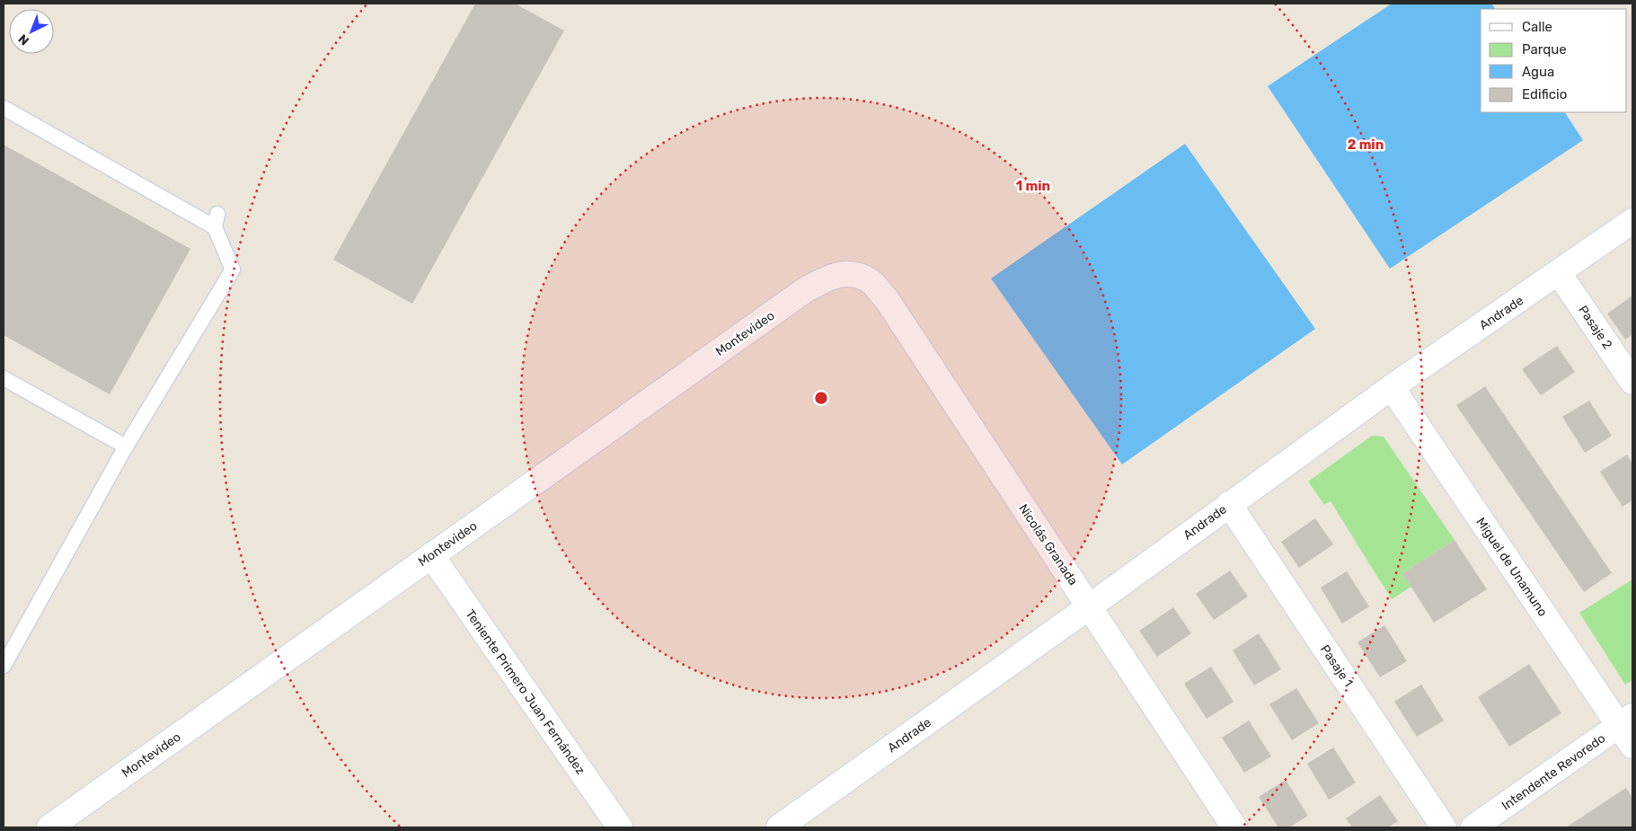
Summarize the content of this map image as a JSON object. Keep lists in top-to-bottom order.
{
  "streets": {
    "street": [
      "Andrade",
      "Pasaje 2",
      "Montevideo",
      "Nicolás Granada",
      "Miguel de Unamuno",
      "Pasaje 1",
      "Teniente Primero Juan Fernández",
      "Intendente Revoredo"
    ]
  },
  "crossings": [
    ["Andrade", "Pasaje 2"],
    ["Andrade", "Nicolás Granada"],
    ["Andrade", "Miguel de Unamuno"],
    ["Andrade", "Pasaje 1"],
    ["Montevideo", "Nicolás Granada"],
    ["Montevideo", "Teniente Primero Juan Fernández"],
    ["Miguel de Unamuno", "Intendente Revoredo"]
  ],
  "legend": [
    "Calle",
    "Parque",
    "Agua",
    "Edificio"
  ],
  "north": "bottom left",
  "rings": ["2 min", "1 min"]
}
